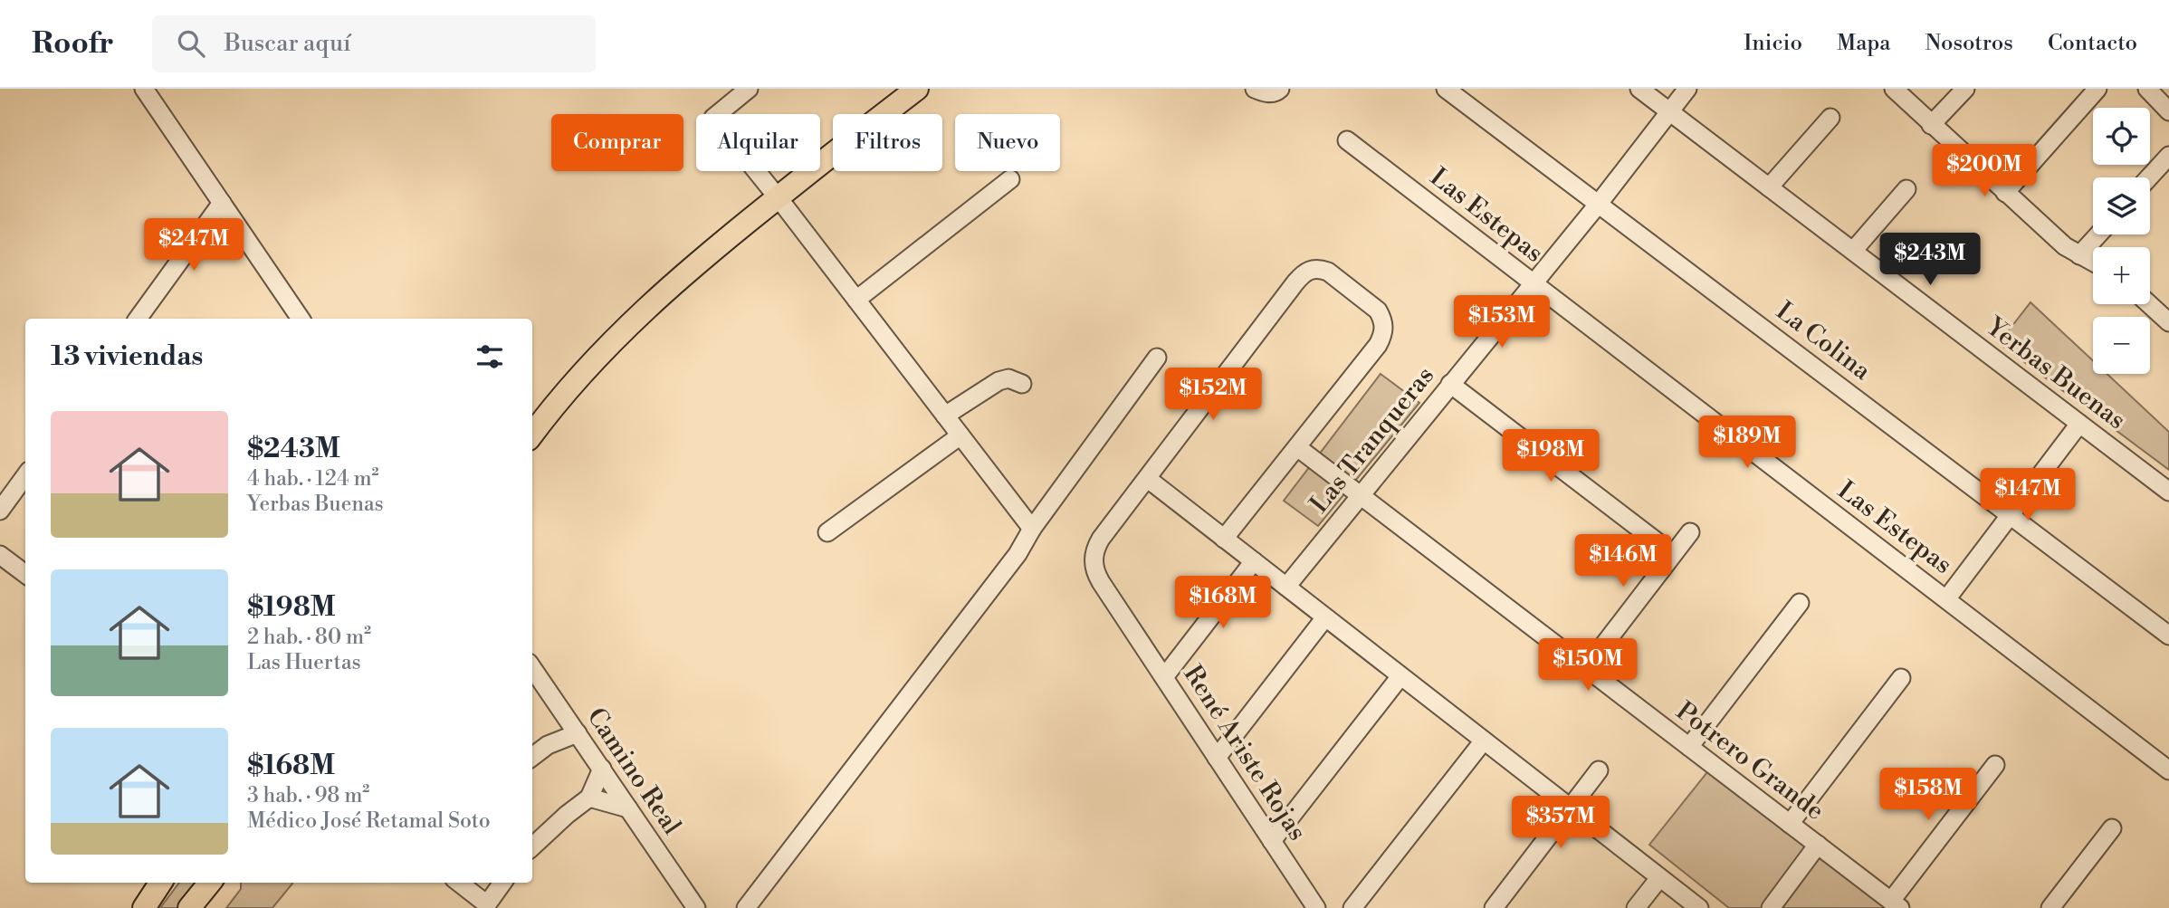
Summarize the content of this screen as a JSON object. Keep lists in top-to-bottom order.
{
  "streets": {
    "street": [
      "Las Estepas",
      "La Colina",
      "Yerbas Buenas",
      "Las Tranqueras",
      "René Ariste Rojas",
      "Potrero Grande",
      "Camino Real"
    ]
  },
  "crossings": [
    ["Las Estepas", "Las Tranqueras"],
    ["La Colina", "Las Tranqueras"],
    ["Yerbas Buenas", "Las Tranqueras"],
    ["Las Tranqueras", "Potrero Grande"]
  ],
  "page": {
    "header": "Roofr",
    "search": "Buscar aquí",
    "nav": [
      "Inicio",
      "Mapa",
      "Nosotros",
      "Contacto"
    ],
    "map_buttons": ["+", "−"],
    "chip": [
      "Comprar",
      "Alquilar",
      "Filtros",
      "Nuevo"
    ],
    "price": [
      "$200M",
      "$247M",
      "$243M",
      "$153M",
      "$152M",
      "$189M",
      "$198M",
      "$147M",
      "$146M",
      "$168M",
      "$150M",
      "$158M",
      "$357M"
    ],
    "heading": "13 viviendas",
    "list": [
      {
        "name": "$243M",
        "note": "4 hab. · 124 m² · Yerbas Buenas"
      },
      {
        "name": "$198M",
        "note": "2 hab. · 80 m² · Las Huertas"
      },
      {
        "name": "$168M",
        "note": "3 hab. · 98 m² · Médico José Retamal Soto"
      }
    ]
  }
}
